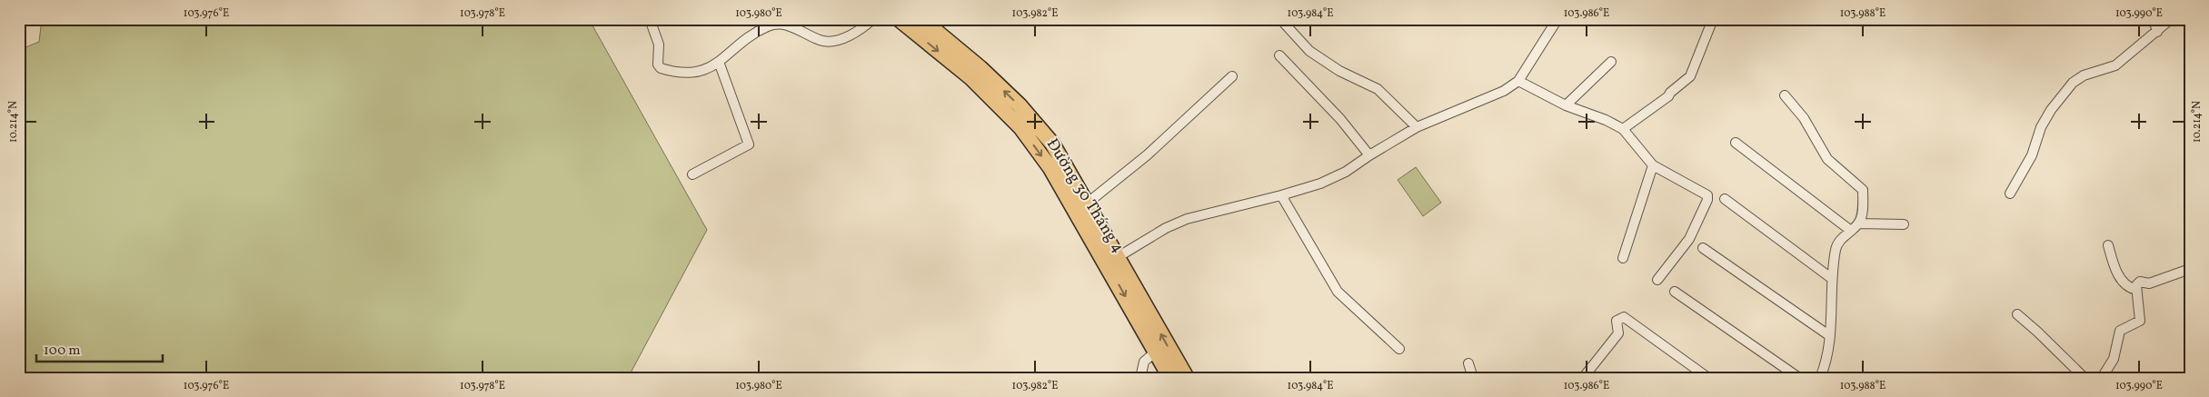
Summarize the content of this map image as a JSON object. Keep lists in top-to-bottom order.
{
  "streets": {
    "main road": ["Đường 30 Tháng 4"]
  },
  "scale_bar": "100 m",
  "coordinates": [
    "103.976°E",
    "103.978°E",
    "103.980°E",
    "103.982°E",
    "103.984°E",
    "103.986°E",
    "103.988°E",
    "103.990°E",
    "10.214°N"
  ]
}
